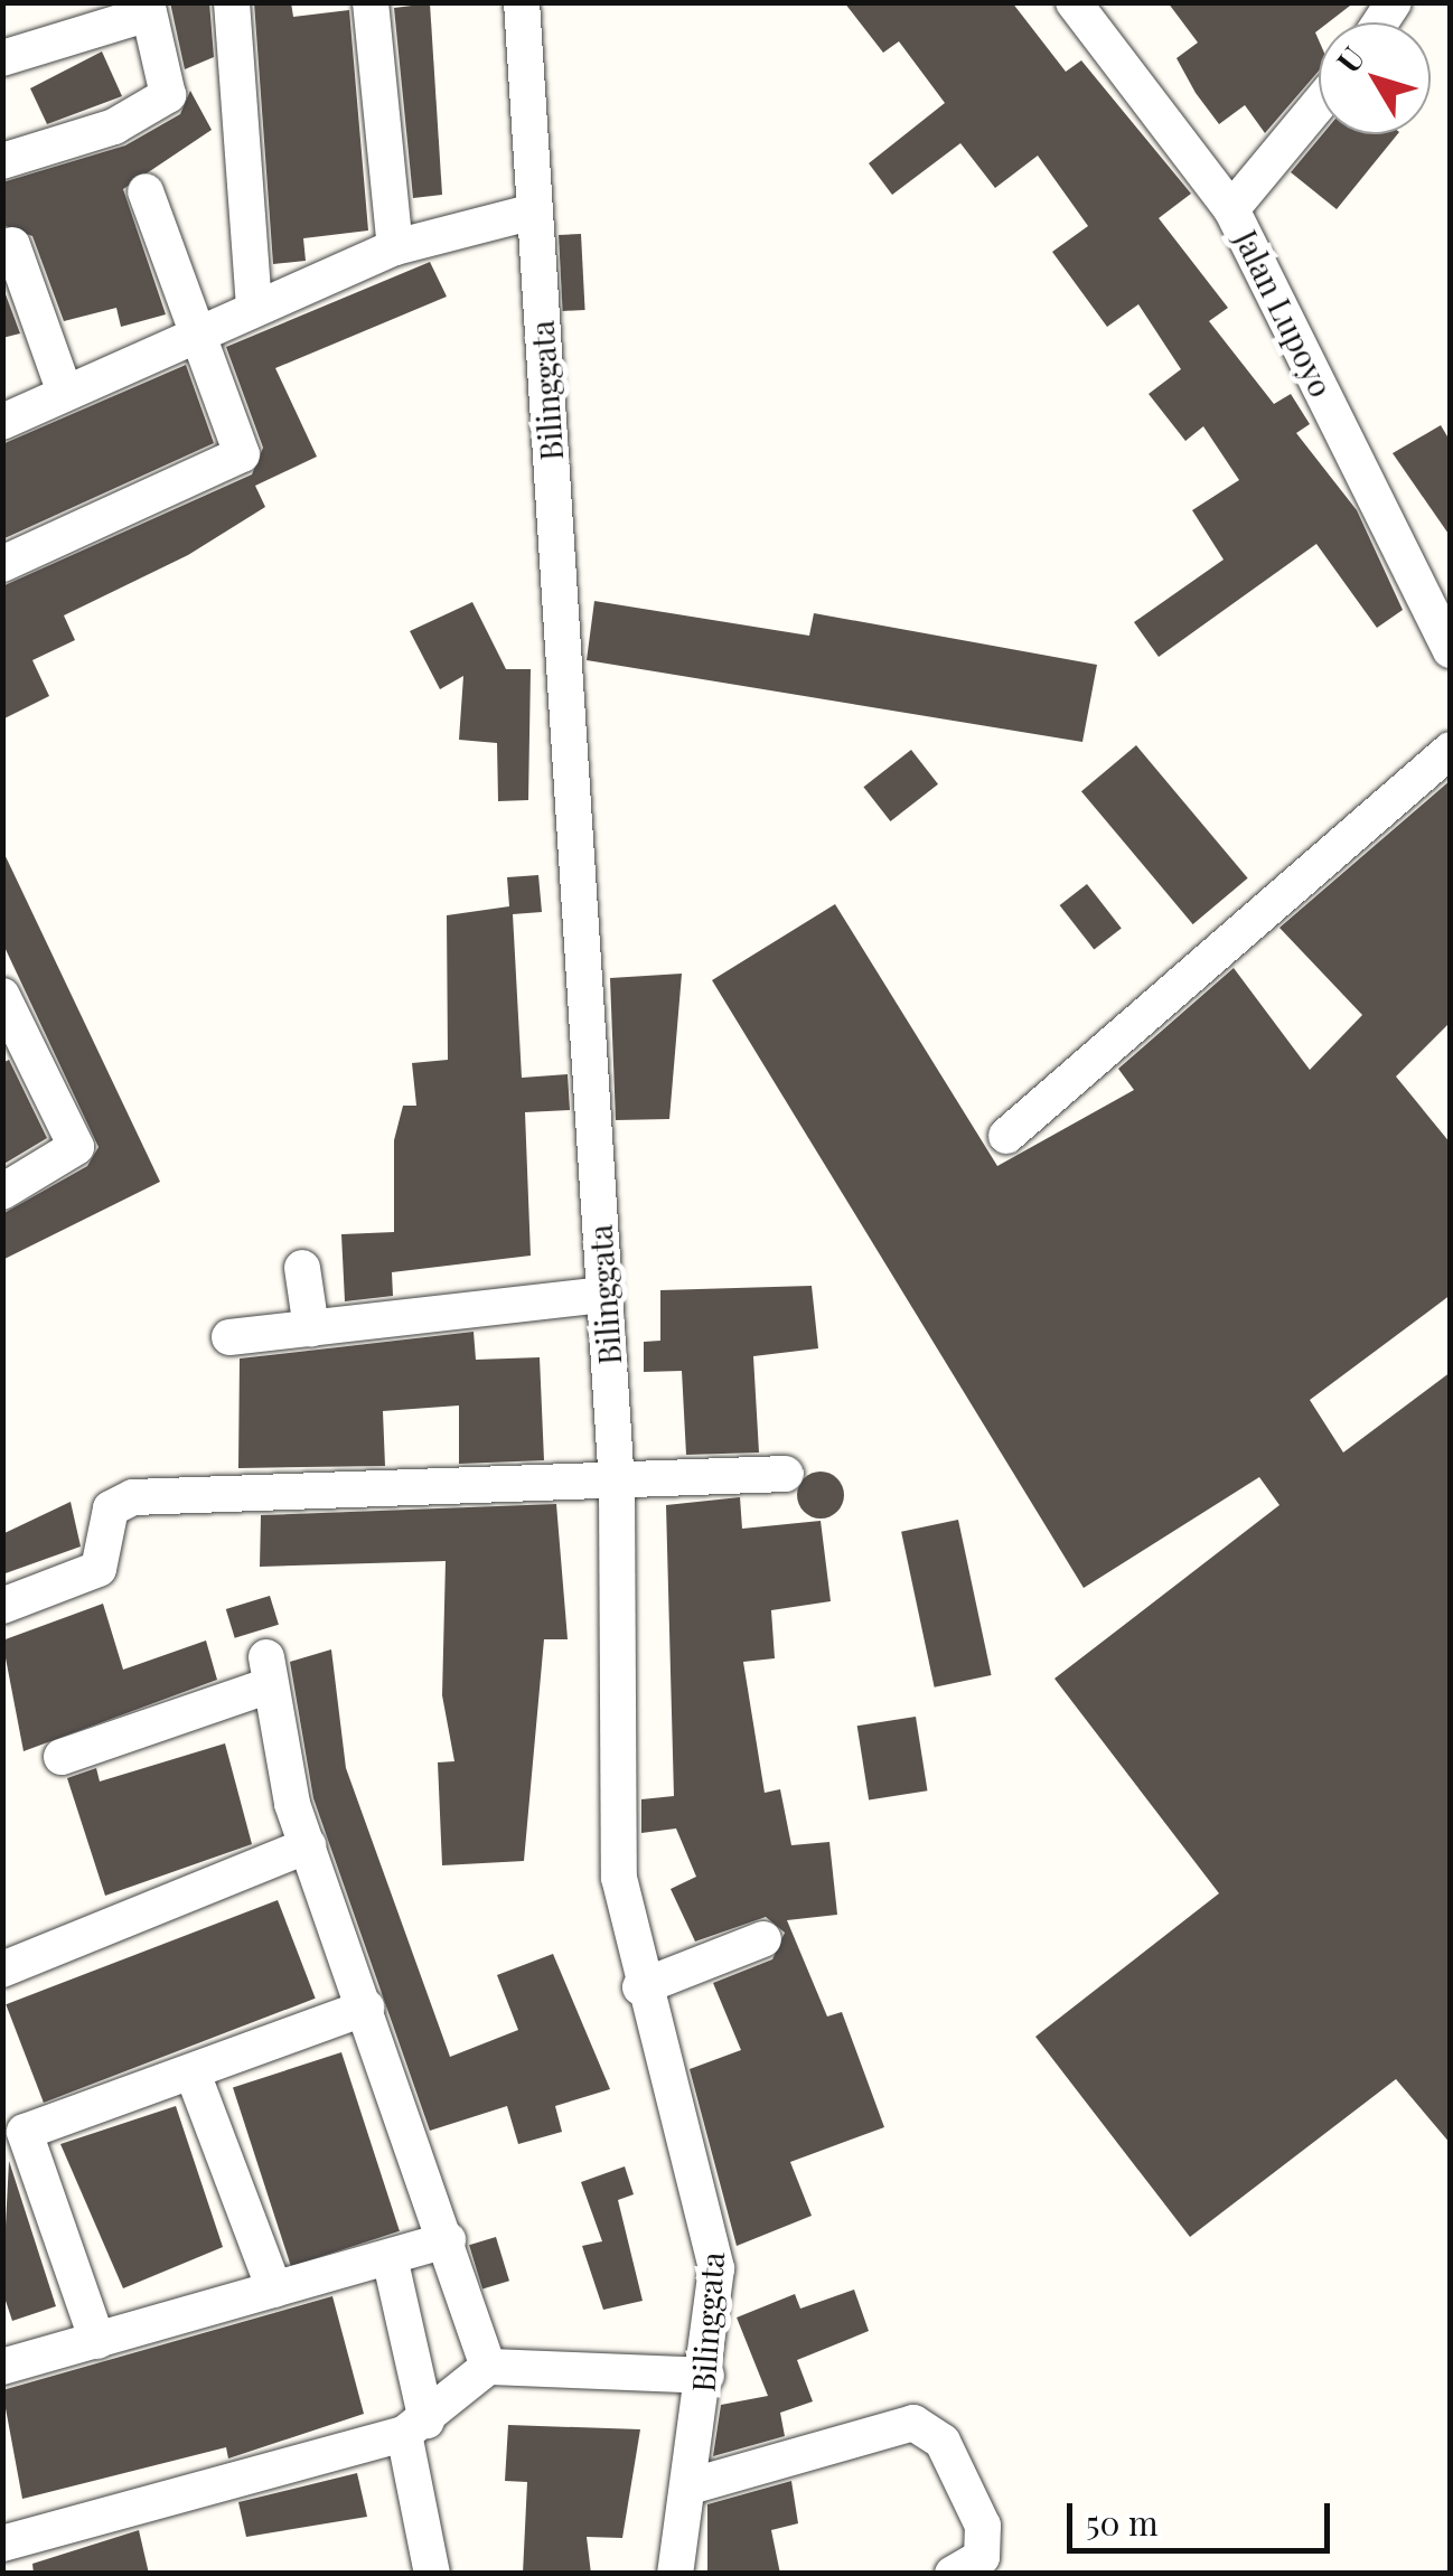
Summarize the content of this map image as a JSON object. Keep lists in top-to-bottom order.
{
  "streets": {
    "street": ["Jalan Lupoyo", "Bilinggata"]
  },
  "scale_bar": "50 m",
  "north": "top left"
}
